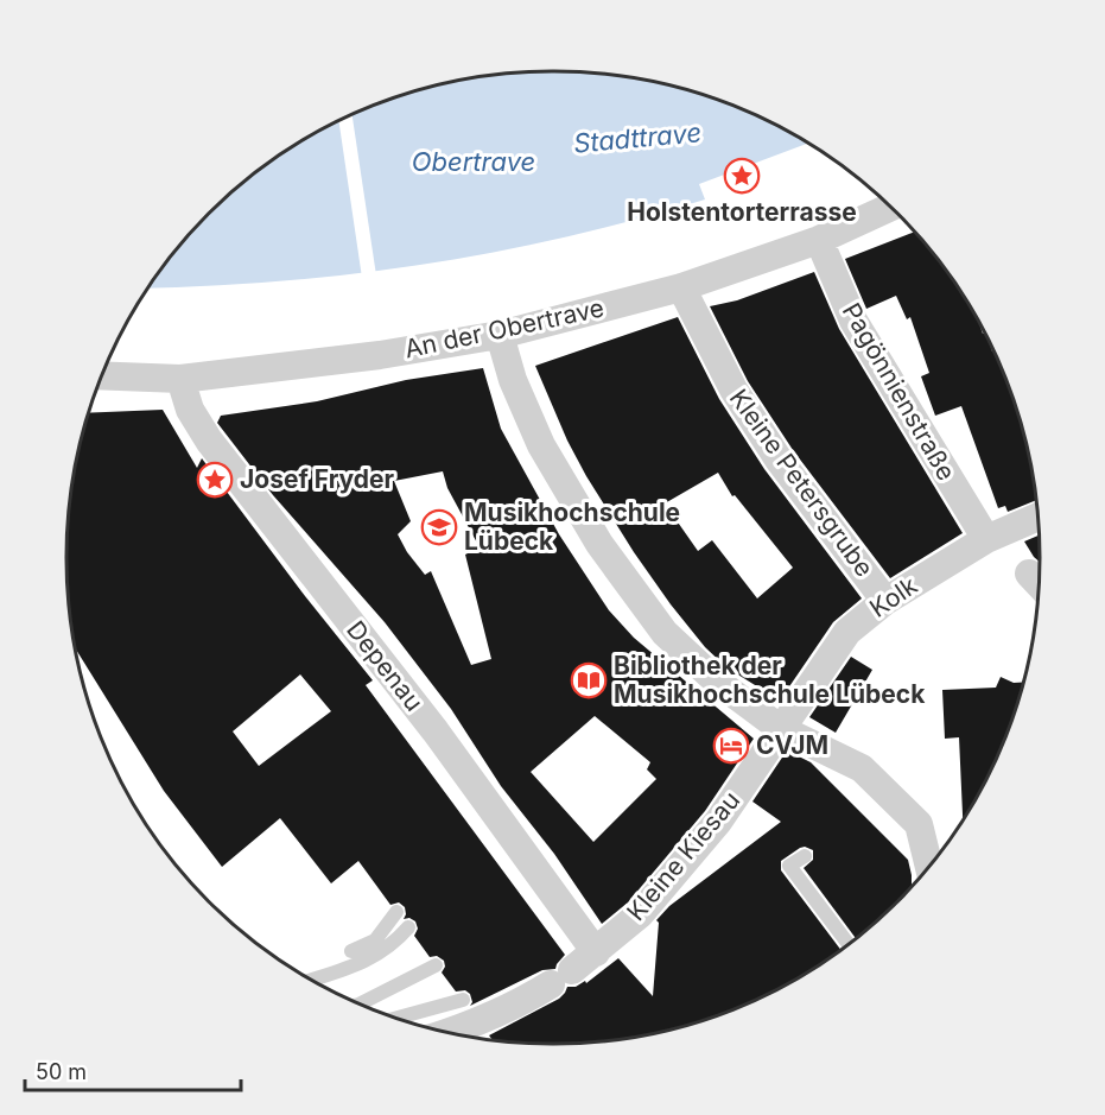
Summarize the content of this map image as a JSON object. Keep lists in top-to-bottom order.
{
  "streets": {
    "street": [
      "An der Obertrave",
      "Pagönnienstraße",
      "Kleine Petersgrube",
      "Kolk",
      "Depenau",
      "Kleine Kiesau"
    ]
  },
  "crossings": [
    ["An der Obertrave", "Pagönnienstraße"],
    ["An der Obertrave", "Kleine Petersgrube"],
    ["An der Obertrave", "Depenau"],
    ["Pagönnienstraße", "Kolk"],
    ["Kleine Petersgrube", "Kolk"],
    ["Kolk", "Kleine Kiesau"],
    ["Depenau", "Kleine Kiesau"]
  ],
  "water": ["Stadttrave", "Obertrave"],
  "places": {
    "place": ["Holstentorterrasse", "Josef Fryder"],
    "school or university": ["Musikhochschule Lübeck"],
    "library": ["Bibliothek der Musikhochschule Lübeck"],
    "hotel": ["CVJM"]
  },
  "scale_bar": "50 m"
}
